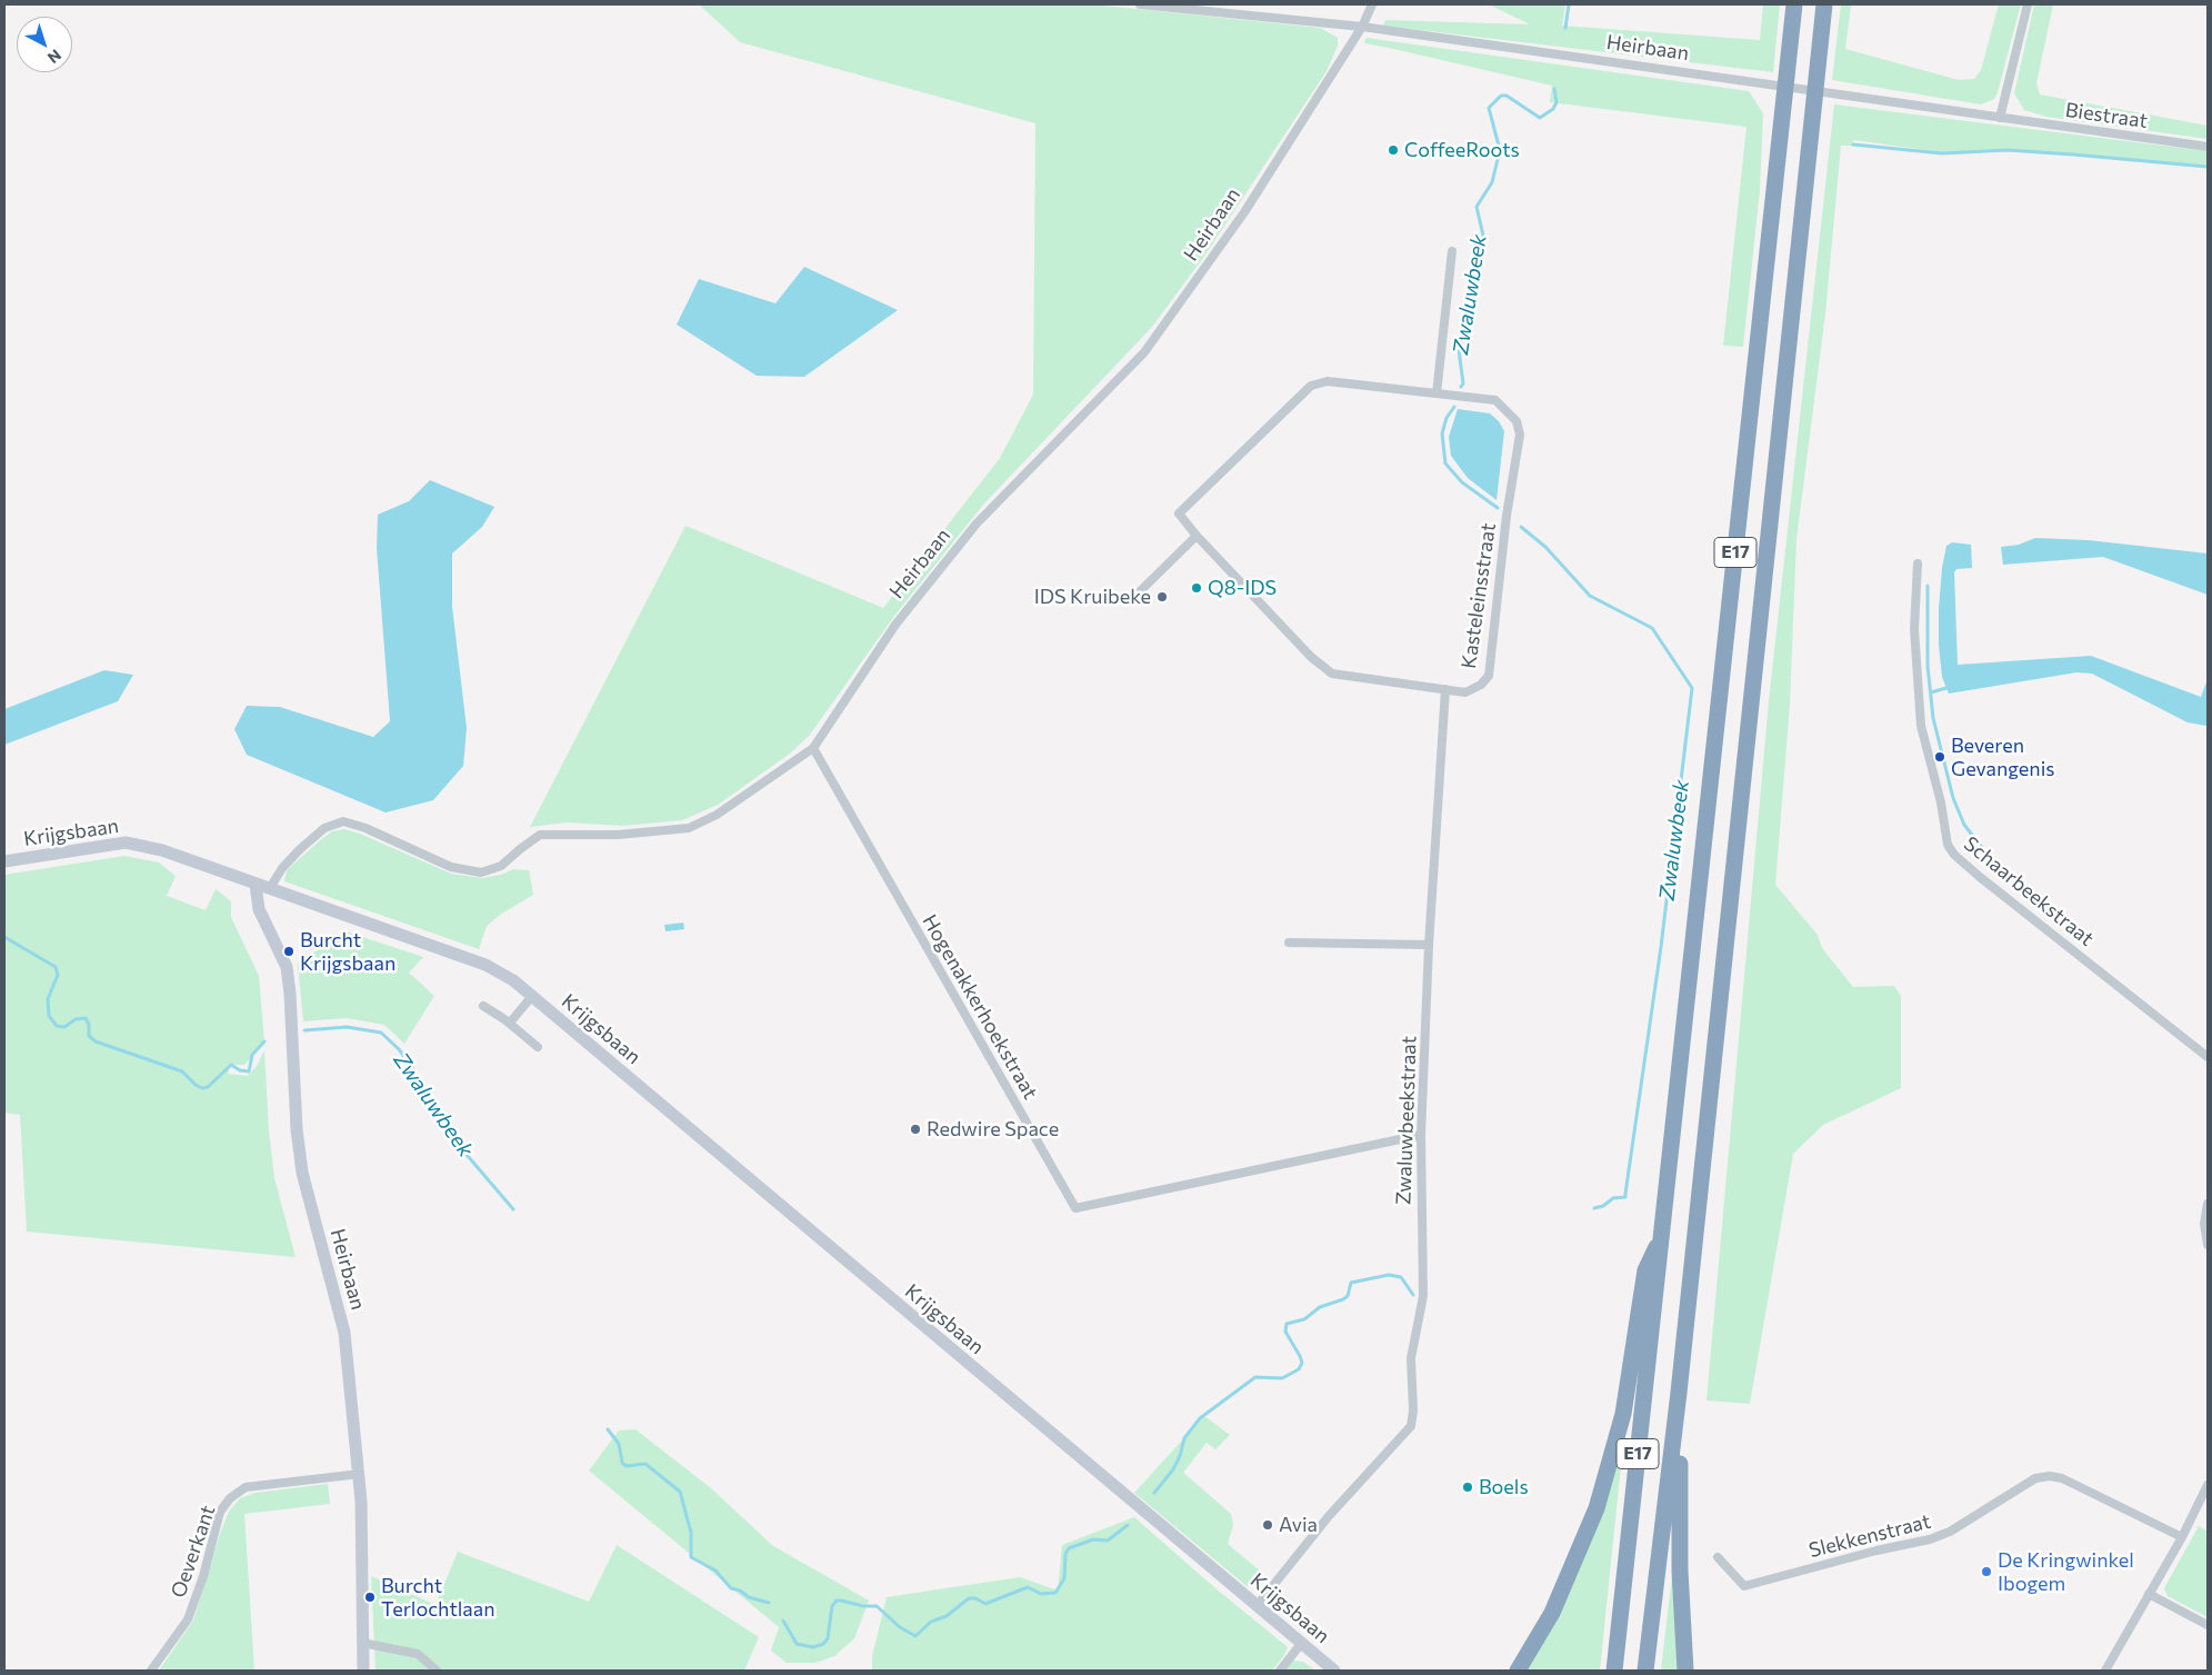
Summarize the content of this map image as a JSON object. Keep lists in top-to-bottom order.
{
  "streets": {
    "highway": ["E17"],
    "main road": ["Heirbaan", "Krijgsbaan"],
    "street": [
      "Biestraat",
      "Kasteleinsstraat",
      "Schaarbeekstraat",
      "Hogenakkerhoekstraat",
      "Zwaluwbeekstraat",
      "Slekkenstraat",
      "Oeverkant"
    ]
  },
  "crossings": [
    ["Heirbaan", "Biestraat"],
    ["Heirbaan", "Krijgsbaan"],
    ["Heirbaan", "Hogenakkerhoekstraat"],
    ["Heirbaan", "Oeverkant"],
    ["Kasteleinsstraat", "Zwaluwbeekstraat"],
    ["Krijgsbaan", "Zwaluwbeekstraat"],
    ["Hogenakkerhoekstraat", "Zwaluwbeekstraat"]
  ],
  "water": ["Zwaluwbeek"],
  "places": [
    "CoffeeRoots",
    "Q8-IDS",
    "IDS Kruibeke",
    "Beveren Gevangenis",
    "Burcht Krijgsbaan",
    "Redwire Space",
    "Boels",
    "Avia",
    "De Kringwinkel Ibogem",
    "Burcht Terlochtlaan"
  ],
  "north": "bottom right"
}
